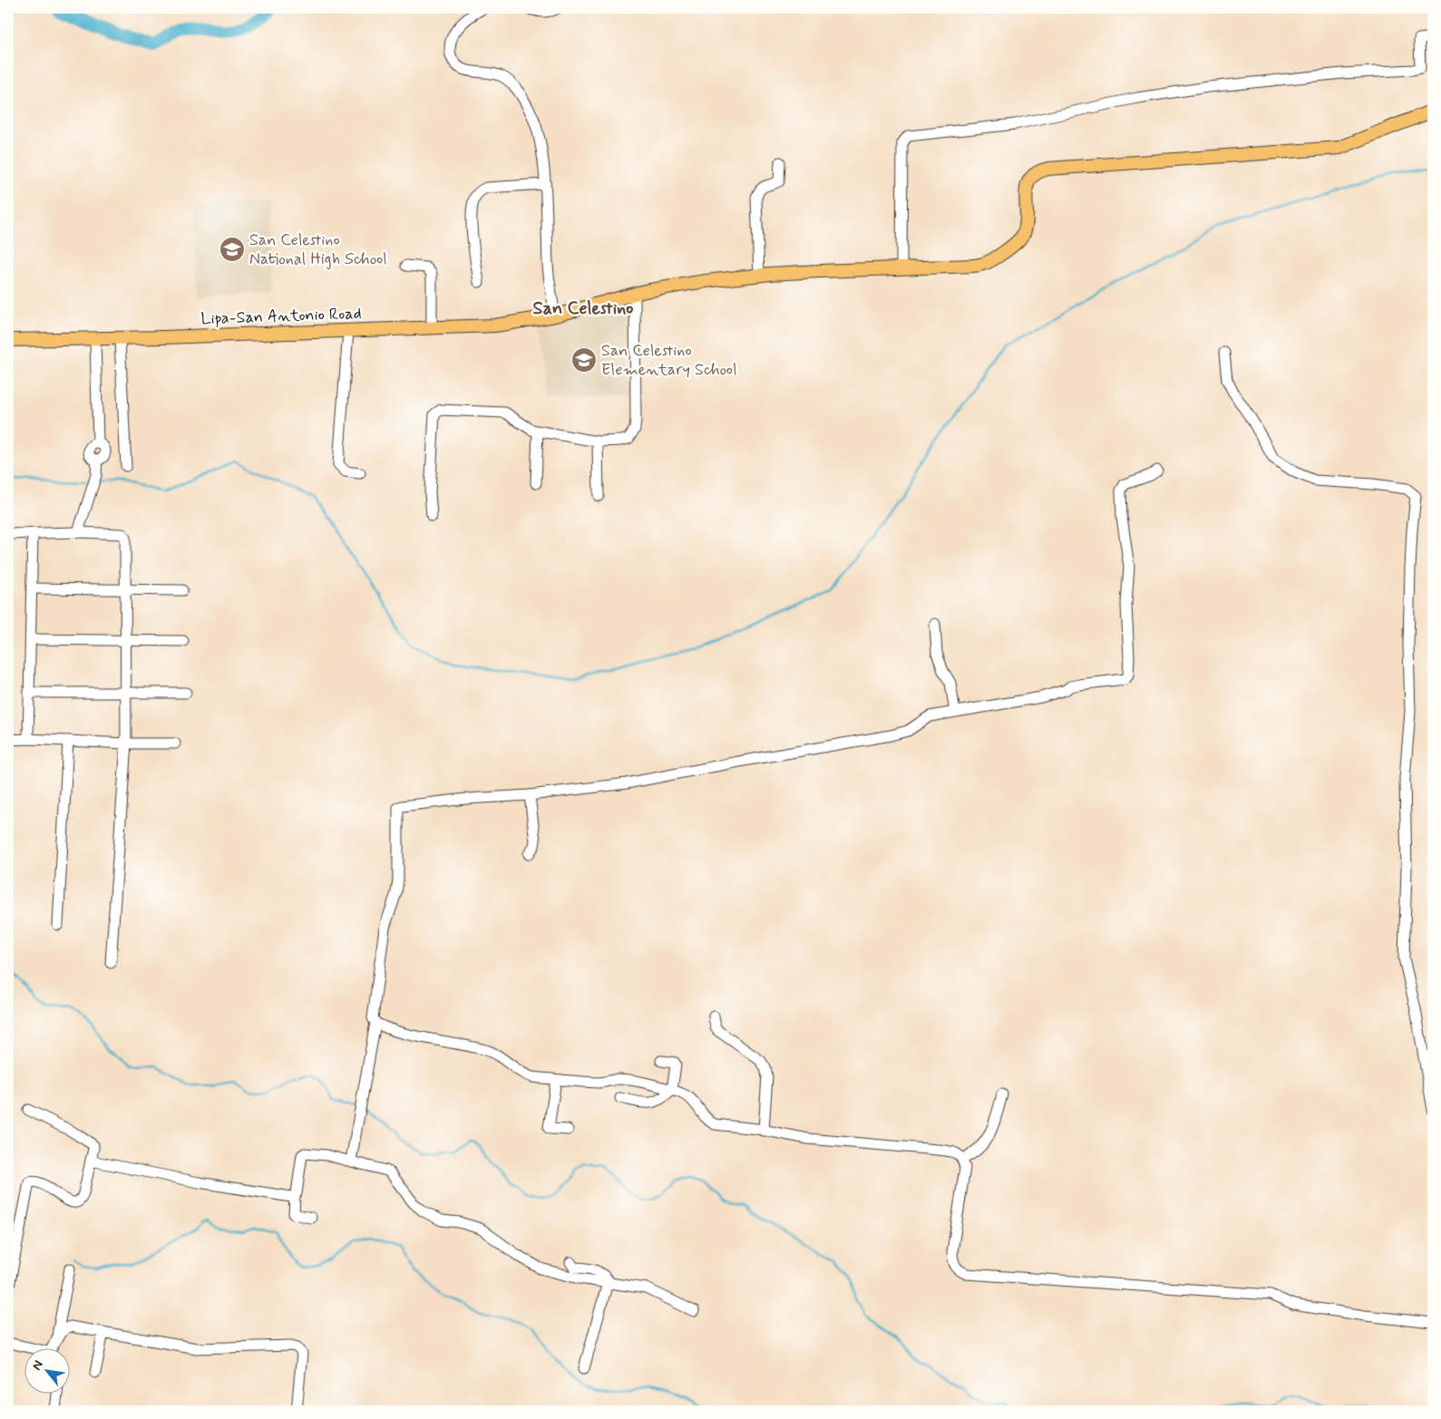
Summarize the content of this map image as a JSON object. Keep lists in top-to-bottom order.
{
  "streets": {
    "main road": ["Lipa-San Antonio Road"]
  },
  "districts": ["San Celestino"],
  "places": {
    "school or university": ["San Celestino National High School", "San Celestino Elementary School"]
  },
  "north": "top left"
}
